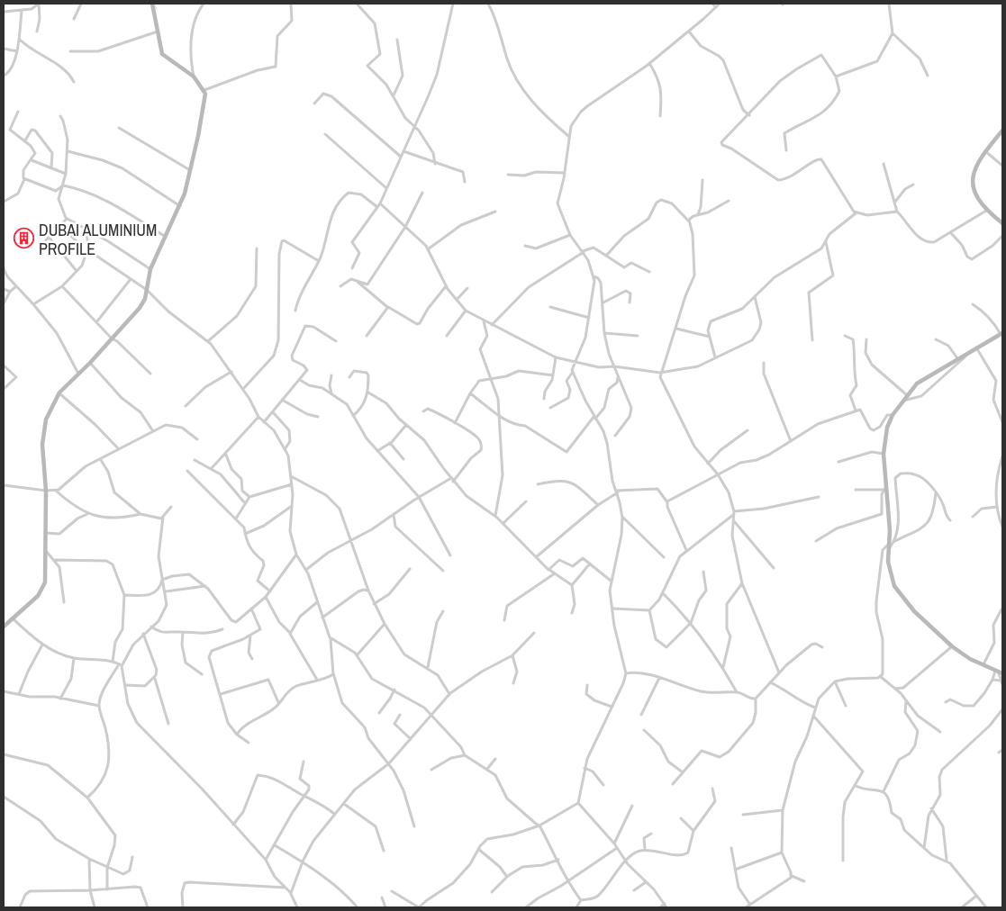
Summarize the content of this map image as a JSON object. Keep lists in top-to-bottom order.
{
  "places": {
    "building": ["DUBAI ALUMINIUM PROFILE"]
  }
}
